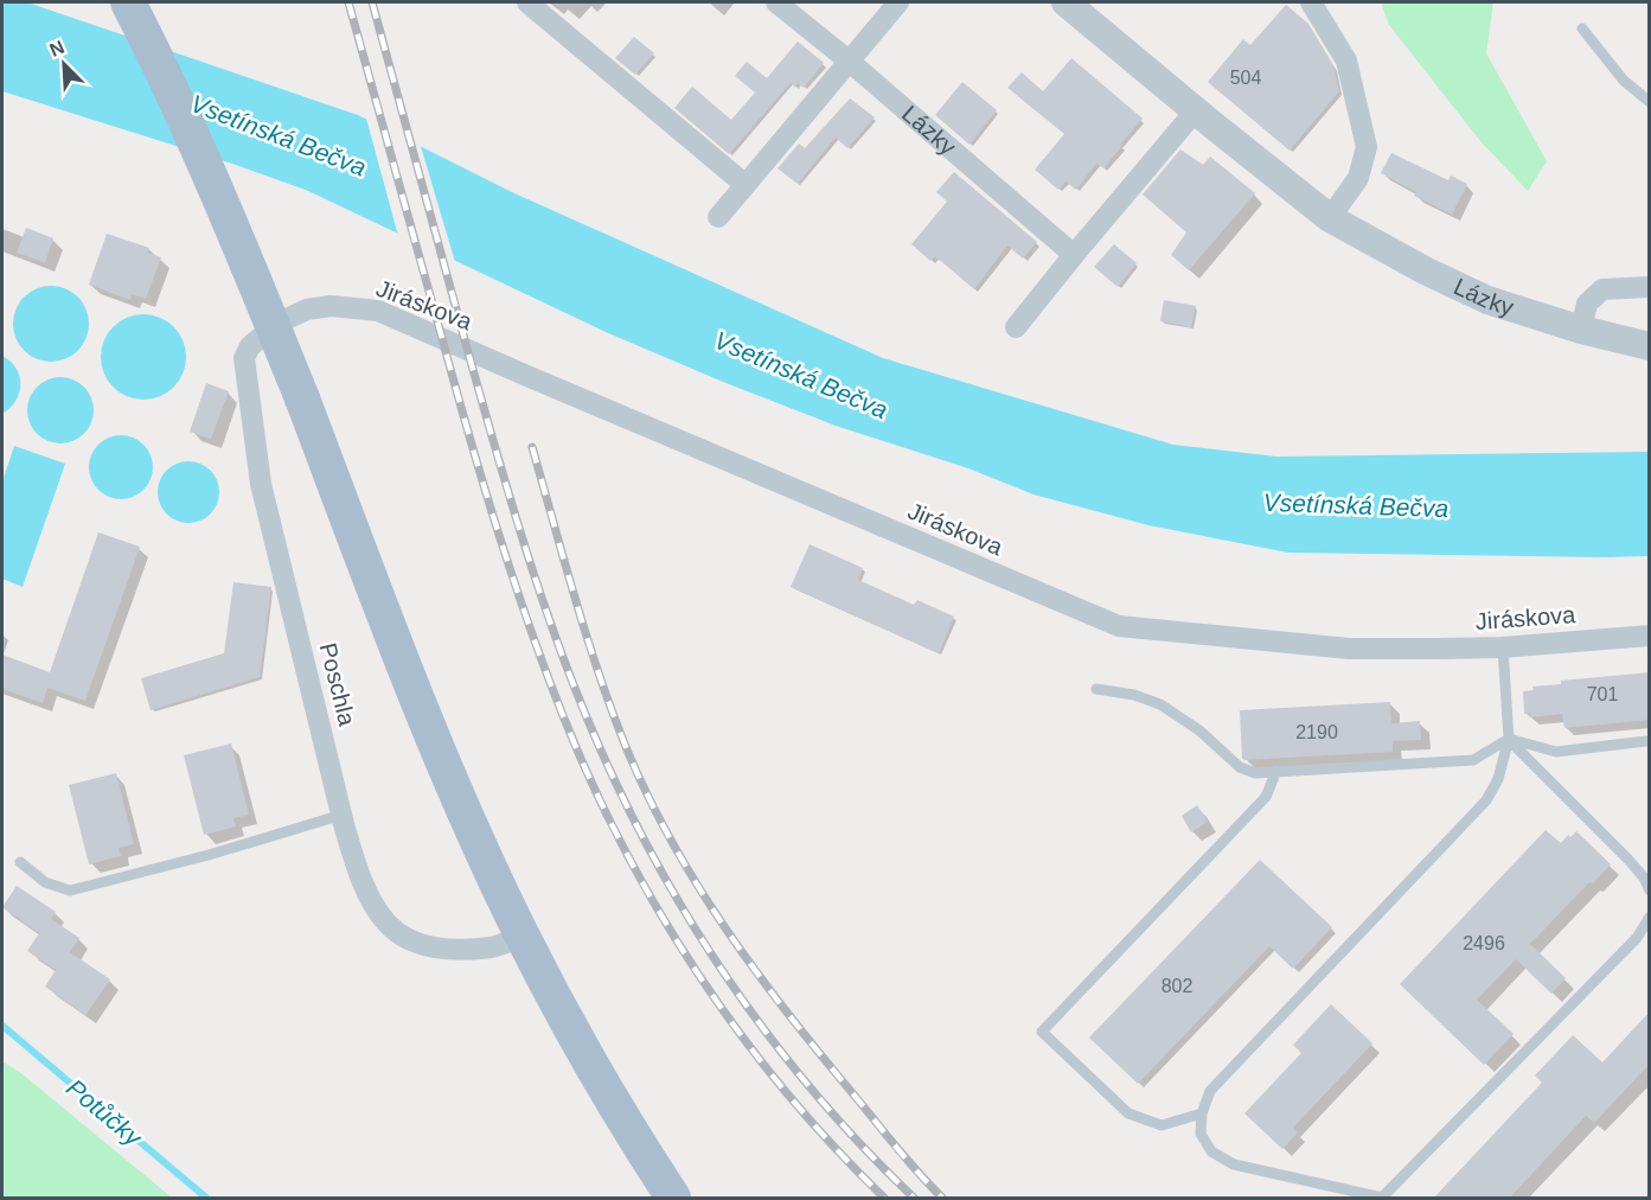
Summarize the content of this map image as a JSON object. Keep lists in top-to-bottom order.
{
  "streets": {
    "street": ["Lázky", "Jiráskova", "Poschla"]
  },
  "crossings": [
    ["Jiráskova", "Poschla"]
  ],
  "water": ["Vsetínská Bečva", "Potůčky"],
  "house_numbers": [
    "504",
    "701",
    "2190",
    "2496",
    "802"
  ],
  "north": "top left"
}
